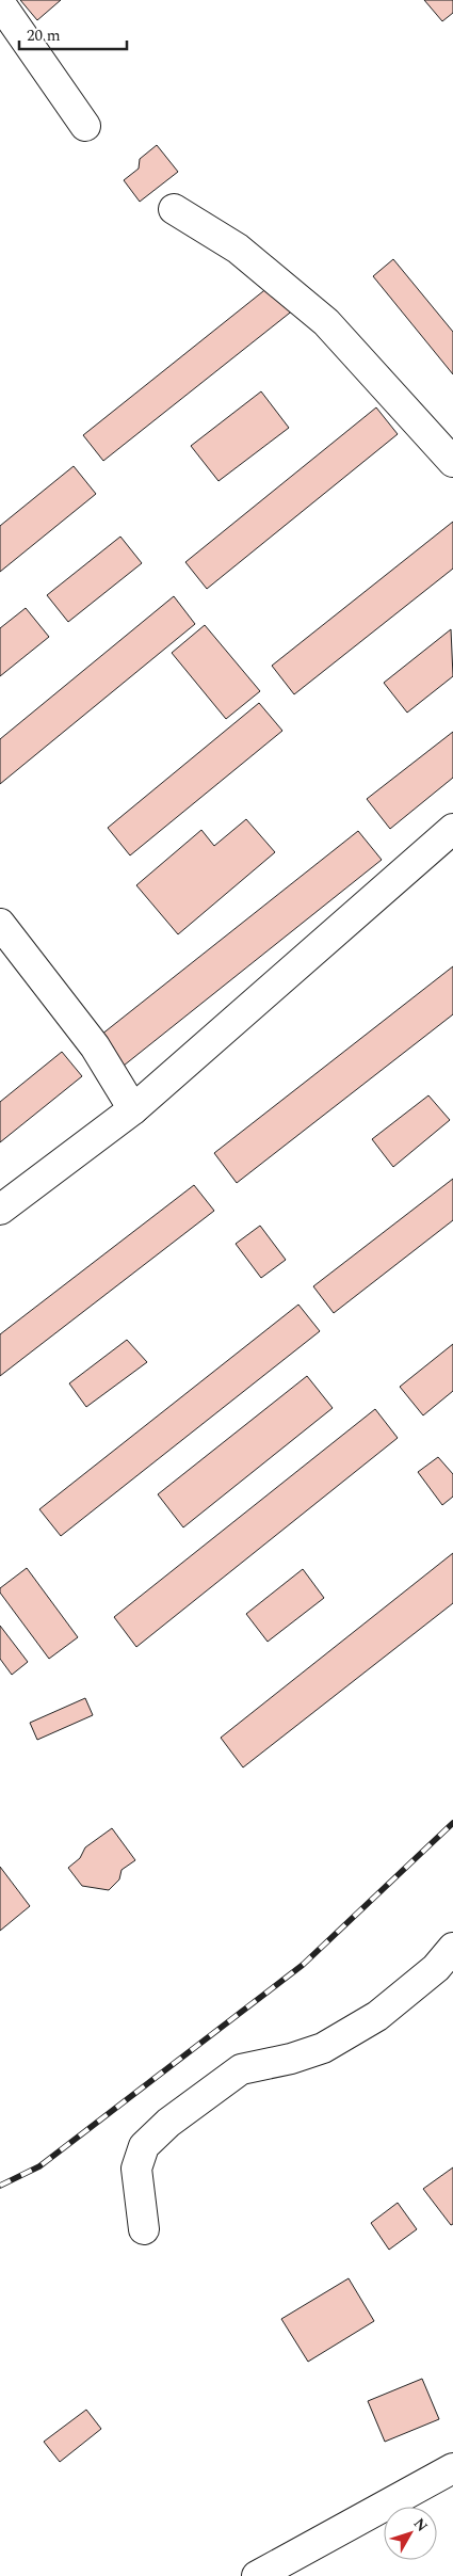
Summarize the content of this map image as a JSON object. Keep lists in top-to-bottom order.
{
  "scale_bar": "20 m",
  "north": "top right"
}
